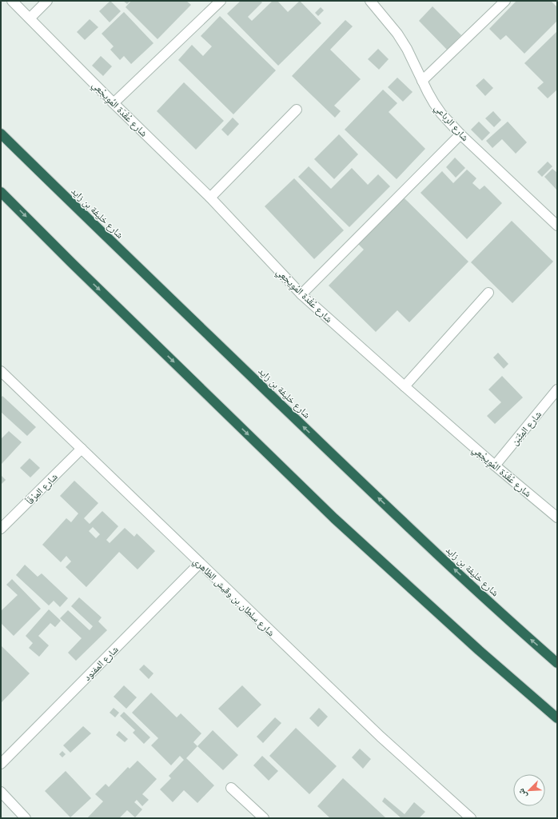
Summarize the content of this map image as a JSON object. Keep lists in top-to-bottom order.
{
  "streets": {
    "highway": ["شارع خليفة بن زايد"],
    "street": [
      "شارع عُقْدَة المُوِيجْعِي",
      "شارع الرباعي",
      "شارع المِثْبَن",
      "شارع المرْفَأ",
      "شارع سلطان بن وقيش الظاهري",
      "شارع المفنود"
    ]
  },
  "crossings": [
    ["شارع عُقْدَة المُوِيجْعِي", "شارع المِثْبَن"],
    ["شارع المرْفَأ", "شارع سلطان بن وقيش الظاهري"],
    ["شارع سلطان بن وقيش الظاهري", "شارع المفنود"]
  ],
  "north": "bottom left"
}
